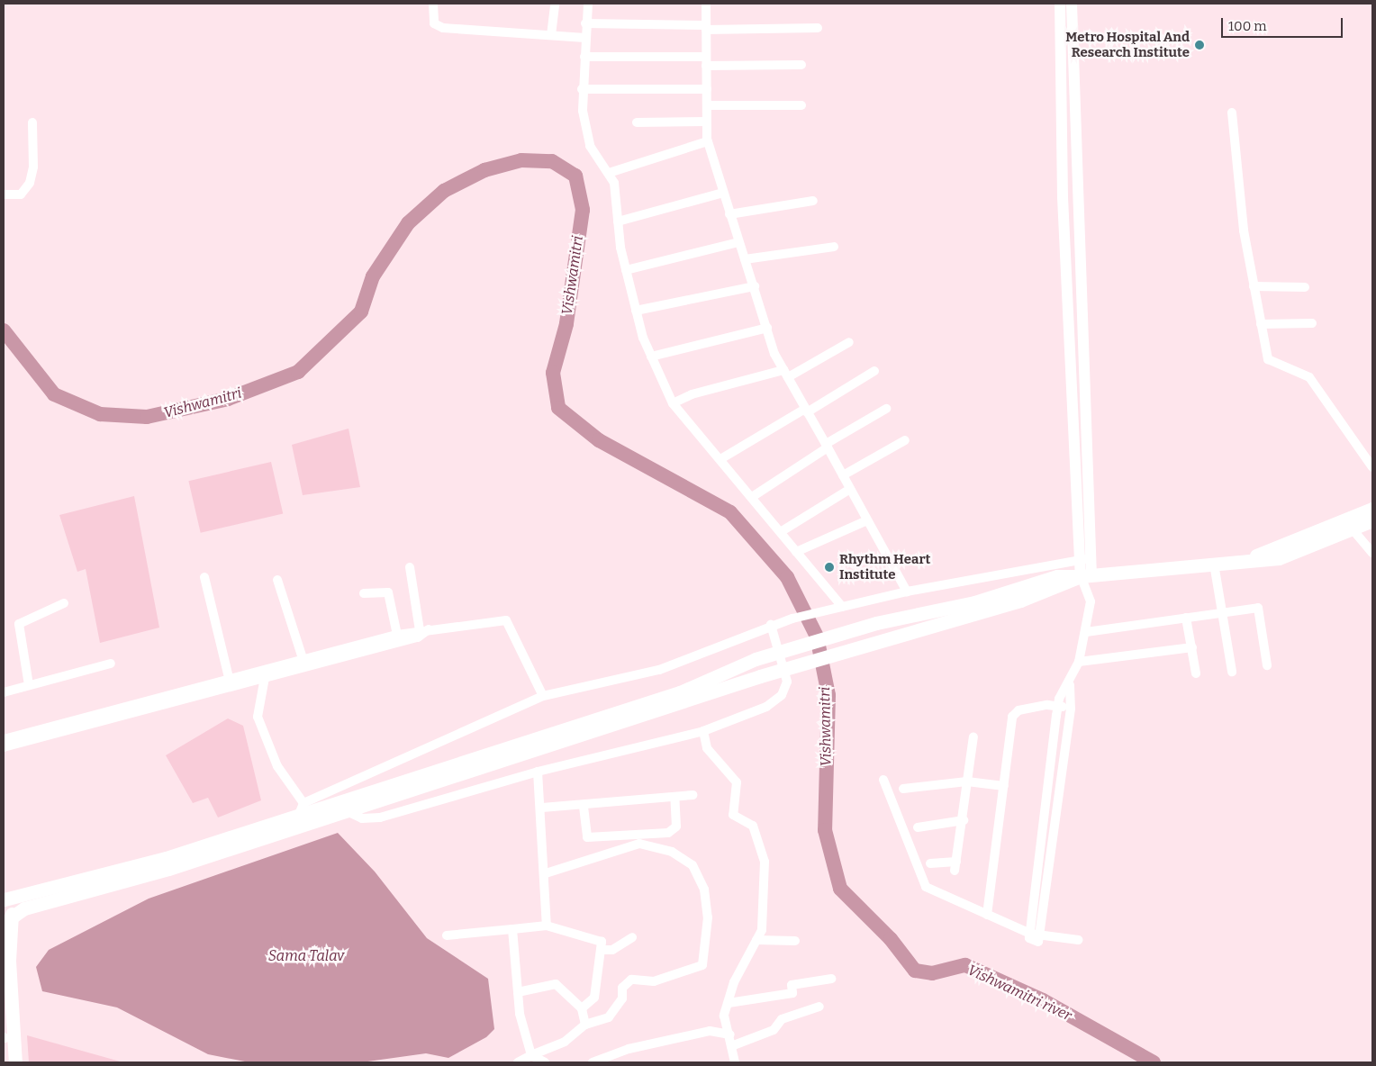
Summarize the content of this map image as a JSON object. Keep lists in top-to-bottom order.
{
  "water": ["Vishwamitri", "Sama Talav", "Vishwamitri river"],
  "places": ["Metro Hospital And Research Institute", "Rhythm Heart Institute"],
  "scale_bar": "100 m"
}
